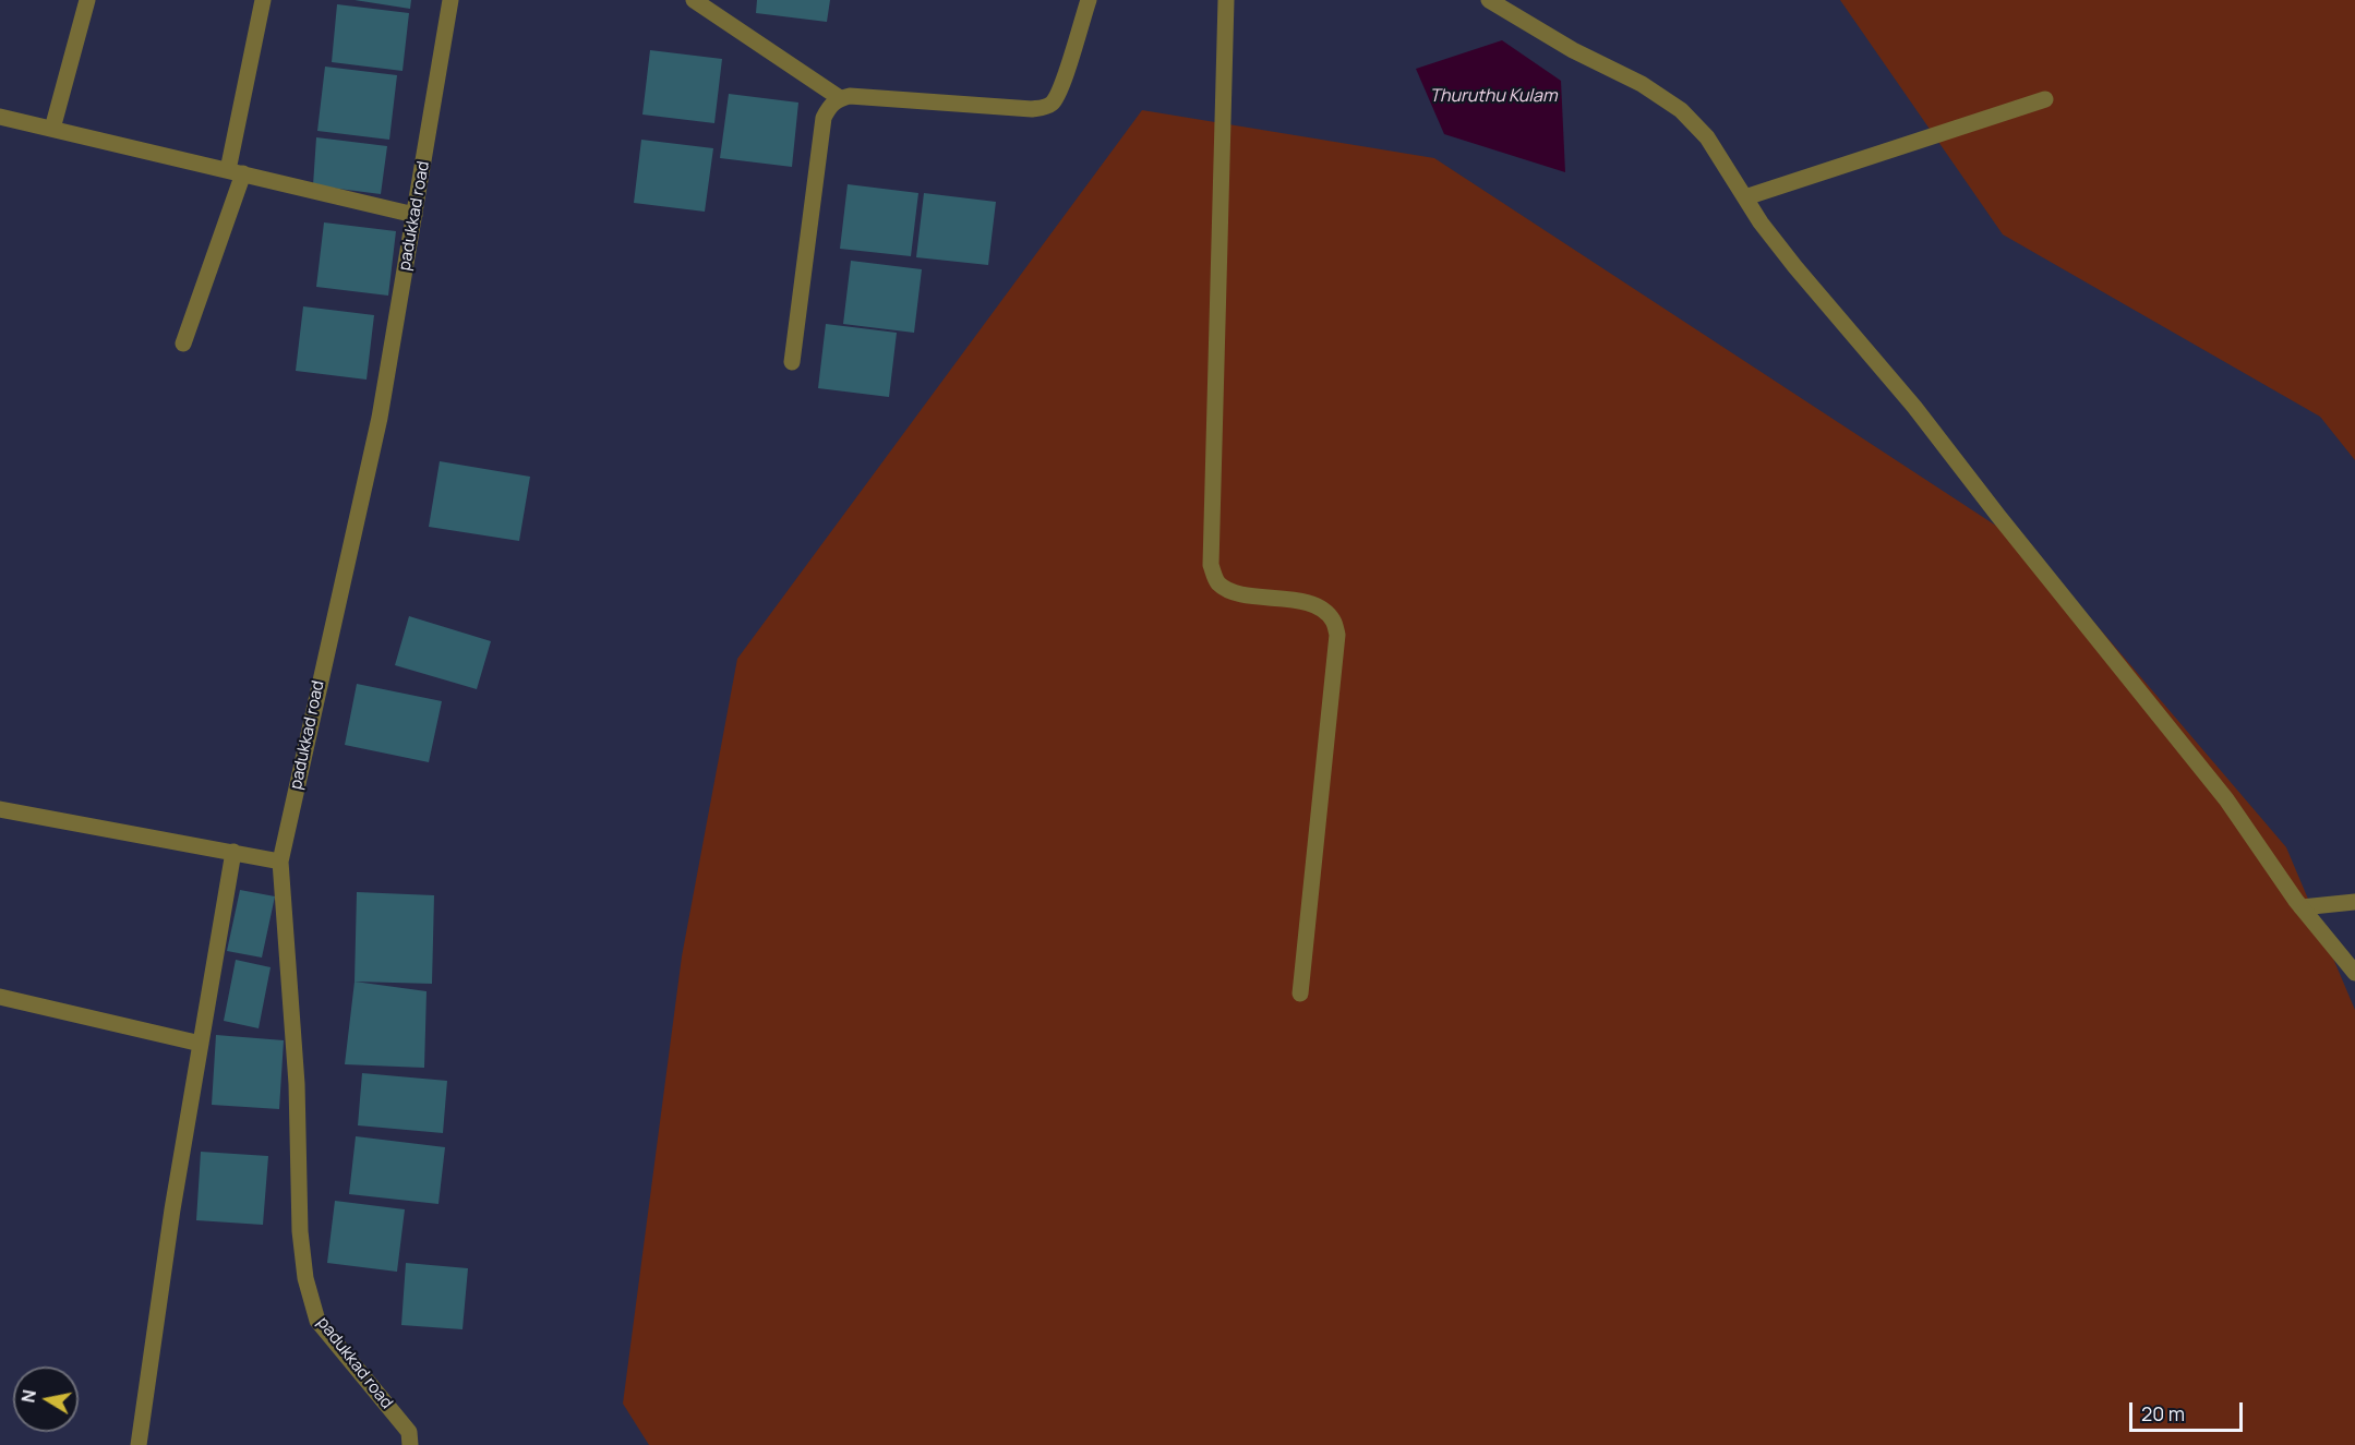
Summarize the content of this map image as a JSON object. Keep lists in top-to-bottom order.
{
  "streets": {
    "street": ["padukkad road"]
  },
  "water": ["Thuruthu Kulam"],
  "scale_bar": "20 m",
  "north": "left"
}
